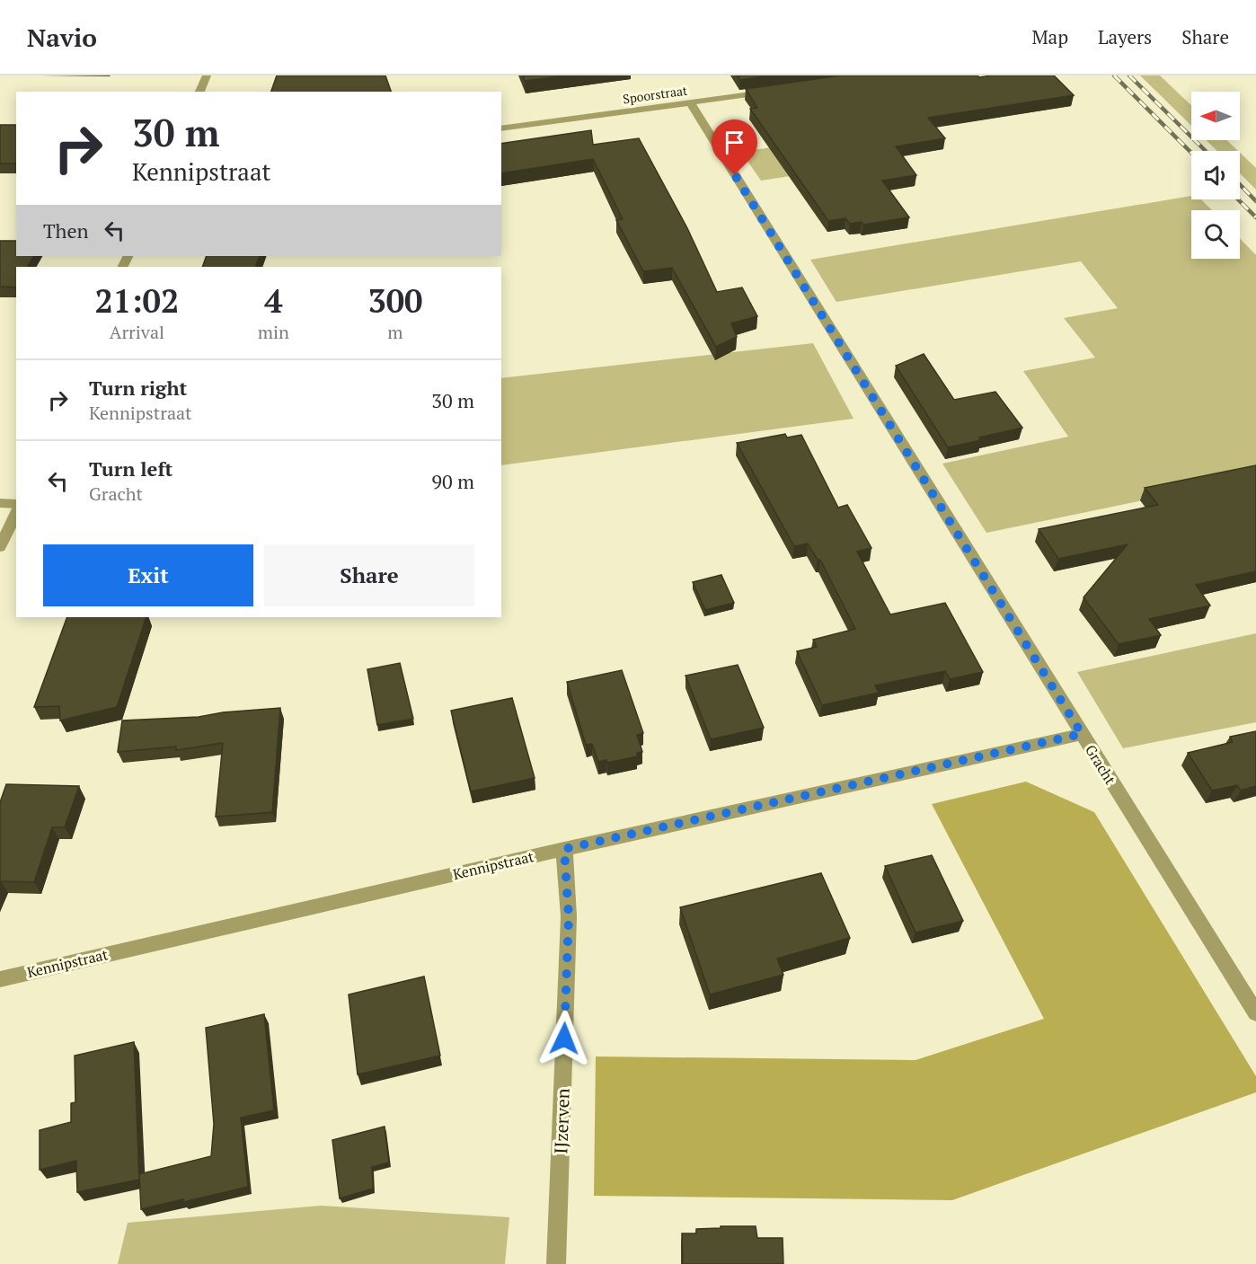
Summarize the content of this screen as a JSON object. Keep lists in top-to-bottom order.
{
  "streets": {
    "street": [
      "Spoorstraat",
      "Gracht",
      "Kennipstraat",
      "IJzerven"
    ]
  },
  "crossings": [
    ["Spoorstraat", "Gracht"],
    ["Gracht", "Kennipstraat"],
    ["Kennipstraat", "IJzerven"]
  ],
  "north": "left",
  "page": {
    "header": "Navio",
    "nav": ["Map", "Layers", "Share"],
    "turn": ["30 m", "Kennipstraat"],
    "then": "Then",
    "eta": [
      "21:02",
      "Arrival",
      "4",
      "min",
      "300",
      "m"
    ],
    "list": [
      {
        "name": "Turn right",
        "note": "Kennipstraat",
        "value": "30 m"
      },
      {
        "name": "Turn left",
        "note": "Gracht",
        "value": "90 m"
      }
    ],
    "buttons": ["Exit", "Share"]
  }
}
